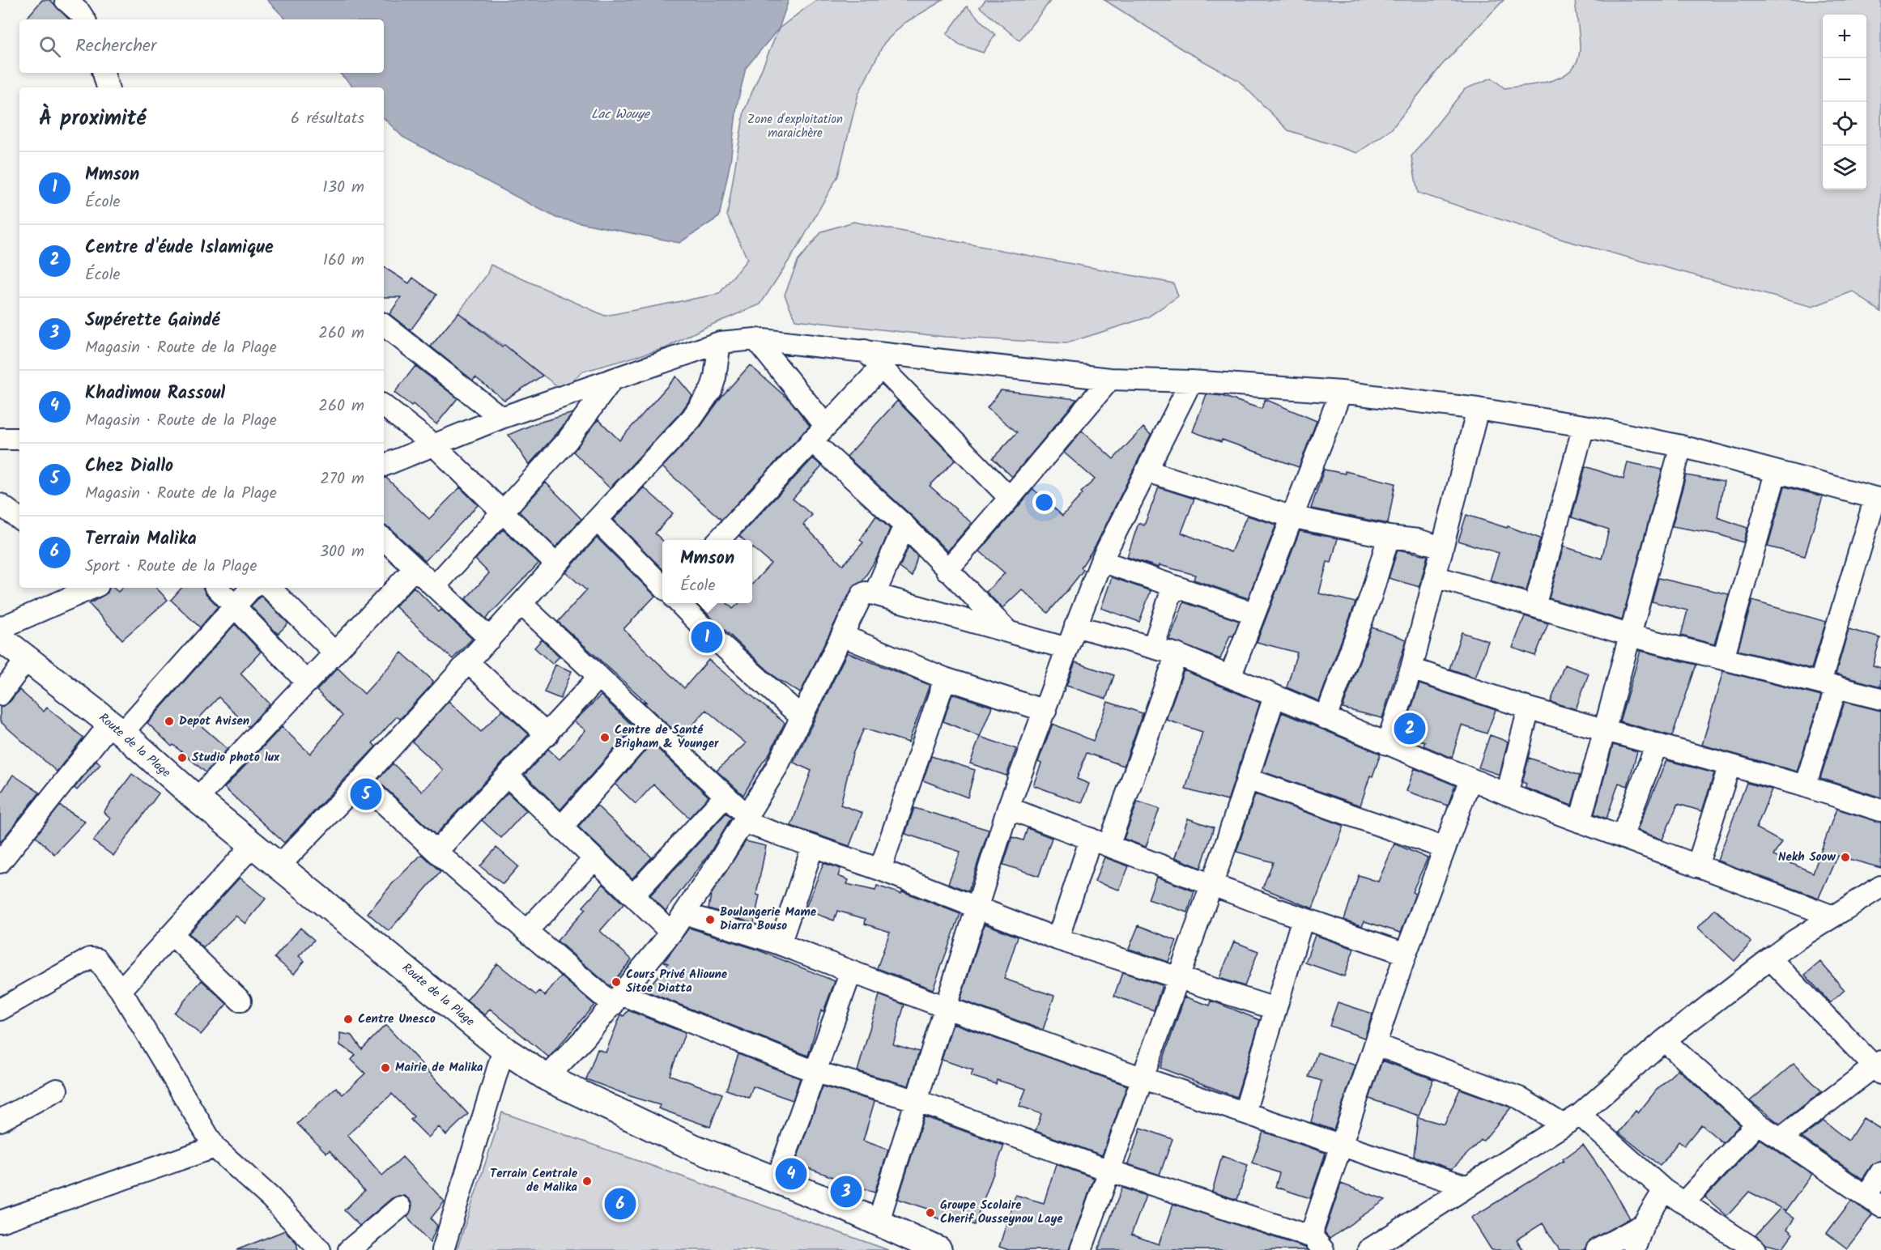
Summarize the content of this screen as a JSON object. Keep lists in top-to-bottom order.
{
  "streets": {
    "main road": ["Route de la Plage"]
  },
  "water": ["Lac Wouye"],
  "parks": ["Zone d'exploitation maraichère"],
  "places": [
    "Depot Avisen",
    "Centre de Santé Brigham & Younger",
    "Studio photo lux",
    "Nekh Soow",
    "Boulangerie Mame Diarra Bouso",
    "Cours Privé Alioune Sitoe Diatta",
    "Centre Unesco",
    "Mairie de Malika",
    "Terrain Centrale de Malika",
    "Groupe Scolaire Cherif Ousseynou Laye"
  ],
  "page": {
    "map_buttons": ["+", "−"],
    "search": "Rechercher",
    "heading": ["À proximité", "6 résultats"],
    "list": [
      {
        "mark": "1",
        "name": "Mmson",
        "note": "École",
        "value": "130 m"
      },
      {
        "mark": "2",
        "name": "Centre d'éude Islamique",
        "note": "École",
        "value": "160 m"
      },
      {
        "mark": "3",
        "name": "Supérette Gaindé",
        "note": "Magasin · Route de la Plage",
        "value": "260 m"
      },
      {
        "mark": "4",
        "name": "Khadimou Rassoul",
        "note": "Magasin · Route de la Plage",
        "value": "260 m"
      },
      {
        "mark": "5",
        "name": "Chez Diallo",
        "note": "Magasin · Route de la Plage",
        "value": "270 m"
      },
      {
        "mark": "6",
        "name": "Terrain Malika",
        "note": "Sport · Route de la Plage",
        "value": "300 m"
      }
    ],
    "popup": ["Mmson", "École"],
    "pins": [
      "1",
      "2",
      "5",
      "4",
      "3",
      "6"
    ]
  }
}
